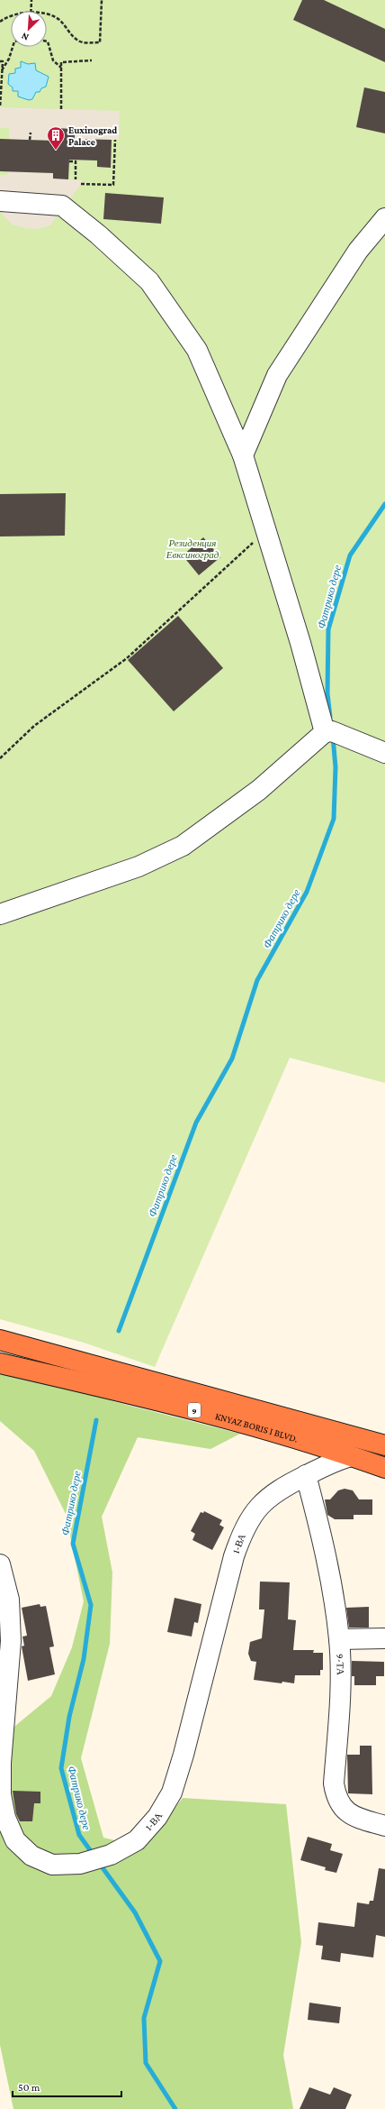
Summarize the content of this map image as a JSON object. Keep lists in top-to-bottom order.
{
  "streets": {
    "highway": ["9", "KNYAZ BORIS I BLVD."],
    "street": ["1-ВА", "9-ТА"]
  },
  "crossings": [
    ["KNYAZ BORIS I BLVD.", "1-ВА"],
    ["1-ВА", "9-ТА"]
  ],
  "water": ["Фатрико дере"],
  "parks": ["Резиденция Евксиноград"],
  "places": {
    "building": ["Euxinograd Palace"]
  },
  "scale_bar": "50 m",
  "north": "bottom left"
}
